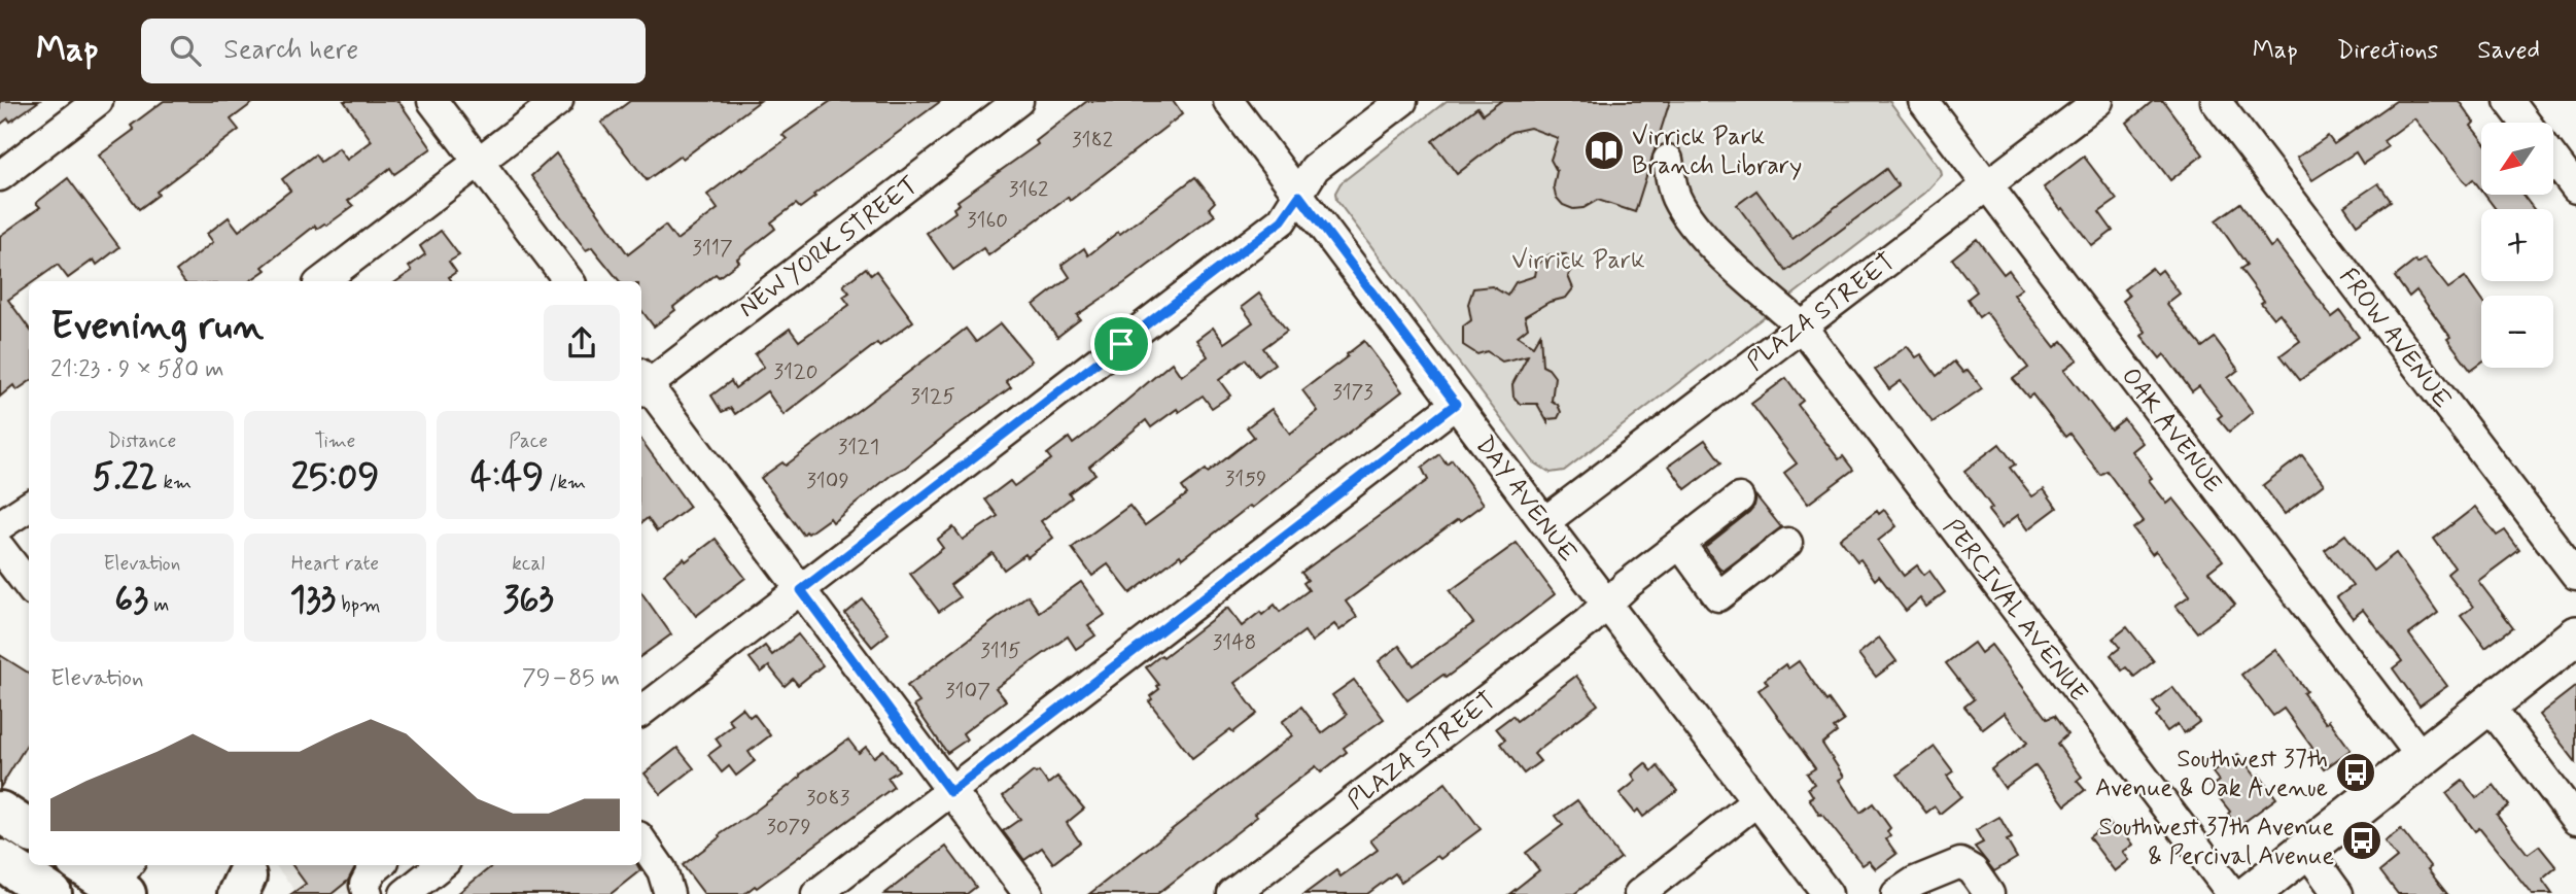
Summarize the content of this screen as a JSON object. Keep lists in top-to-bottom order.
{
  "streets": {
    "street": [
      "NEW YORK STREET",
      "PLAZA STREET",
      "FROW AVENUE",
      "OAK AVENUE",
      "DAY AVENUE",
      "PERCIVAL AVENUE"
    ]
  },
  "crossings": [
    ["PLAZA STREET", "OAK AVENUE"],
    ["PLAZA STREET", "DAY AVENUE"],
    ["PLAZA STREET", "PERCIVAL AVENUE"]
  ],
  "parks": ["Virrick Park"],
  "places": {
    "library": ["Virrick Park Branch Library"],
    "bus stop": ["Southwest 37th Avenue & Oak Avenue", "Southwest 37th Avenue & Percival Avenue"]
  },
  "house_numbers": [
    "3182",
    "3162",
    "3160",
    "3117",
    "3120",
    "3173",
    "3125",
    "3121",
    "3159",
    "3109",
    "3148",
    "3115",
    "3107",
    "3083",
    "3079"
  ],
  "north": "bottom left",
  "page": {
    "header": "Map",
    "search": "Search here",
    "nav": ["Map", "Directions", "Saved"],
    "map_buttons": ["+", "−"],
    "heading": ["Evening run", "21:23 · 9 × 580 m"],
    "stats": [
      ["Distance", "5.22 km"],
      ["Time", "25:09"],
      ["Pace", "4:49 /km"],
      ["Elevation", "63 m"],
      ["Heart rate", "133 bpm"],
      ["kcal", "363"]
    ],
    "chart": ["Elevation", "79–85 m"]
  }
}
